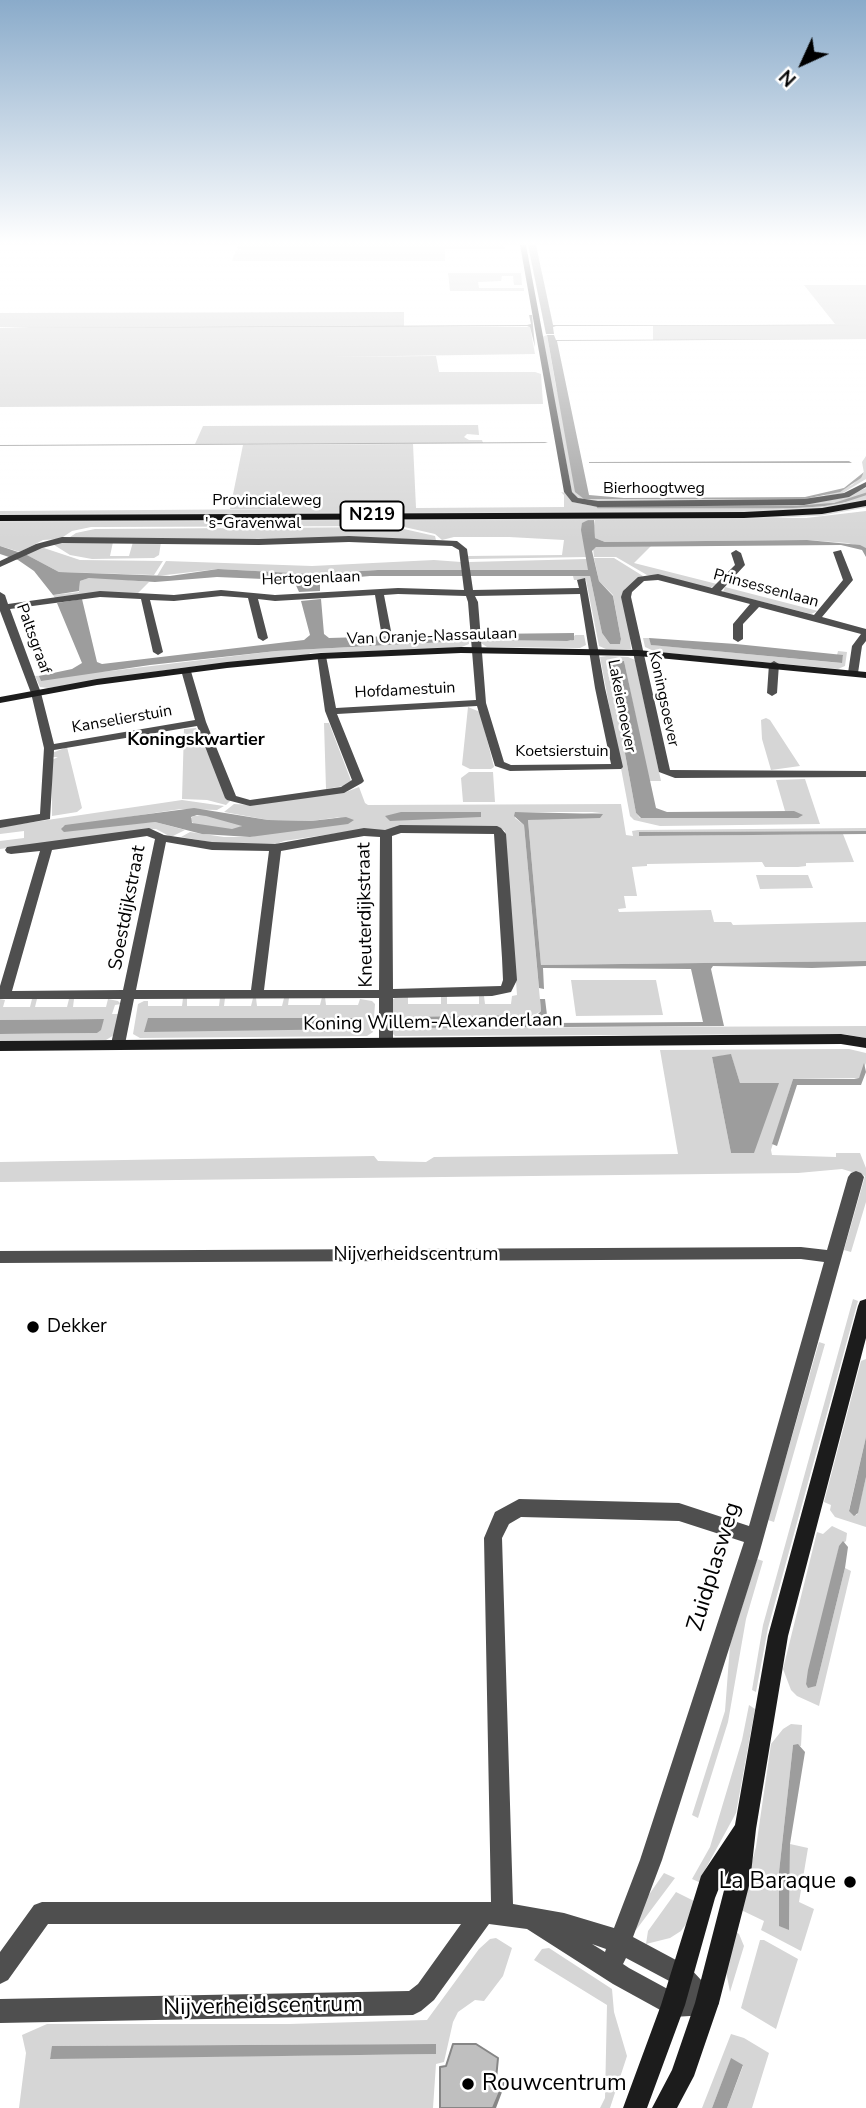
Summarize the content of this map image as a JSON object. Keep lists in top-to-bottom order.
{
  "streets": {
    "main road": ["Provincialeweg", "N219"],
    "street": [
      "Bierhoogtweg",
      "'s-Gravenwal",
      "Hertogenlaan",
      "Prinsessenlaan",
      "Van Oranje-Nassaulaan",
      "Paltsgraaf",
      "Hofdamestuin",
      "Koningsoever",
      "Lakeienoever",
      "Kanselierstuin",
      "Koetsierstuin",
      "Soestdijkstraat",
      "Kneuterdijkstraat",
      "Koning Willem-Alexanderlaan",
      "Nijverheidscentrum",
      "Zuidplasweg"
    ]
  },
  "crossings": [
    ["'s-Gravenwal", "Hertogenlaan"],
    ["'s-Gravenwal", "Van Oranje-Nassaulaan"],
    ["'s-Gravenwal", "Koetsierstuin"],
    ["Hertogenlaan", "Paltsgraaf"],
    ["Hertogenlaan", "Lakeienoever"],
    ["Prinsessenlaan", "Van Oranje-Nassaulaan"],
    ["Prinsessenlaan", "Koningsoever"],
    ["Van Oranje-Nassaulaan", "Paltsgraaf"],
    ["Van Oranje-Nassaulaan", "Koningsoever"],
    ["Van Oranje-Nassaulaan", "Lakeienoever"],
    ["Van Oranje-Nassaulaan", "Koetsierstuin"],
    ["Paltsgraaf", "Kanselierstuin"],
    ["Hofdamestuin", "Koetsierstuin"],
    ["Lakeienoever", "Koetsierstuin"],
    ["Soestdijkstraat", "Kneuterdijkstraat"],
    ["Soestdijkstraat", "Koning Willem-Alexanderlaan"],
    ["Kneuterdijkstraat", "Koning Willem-Alexanderlaan"],
    ["Nijverheidscentrum", "Zuidplasweg"]
  ],
  "districts": ["Koningskwartier"],
  "places": ["Dekker", "La Baraque", "Rouwcentrum"],
  "north": "bottom left"
}
